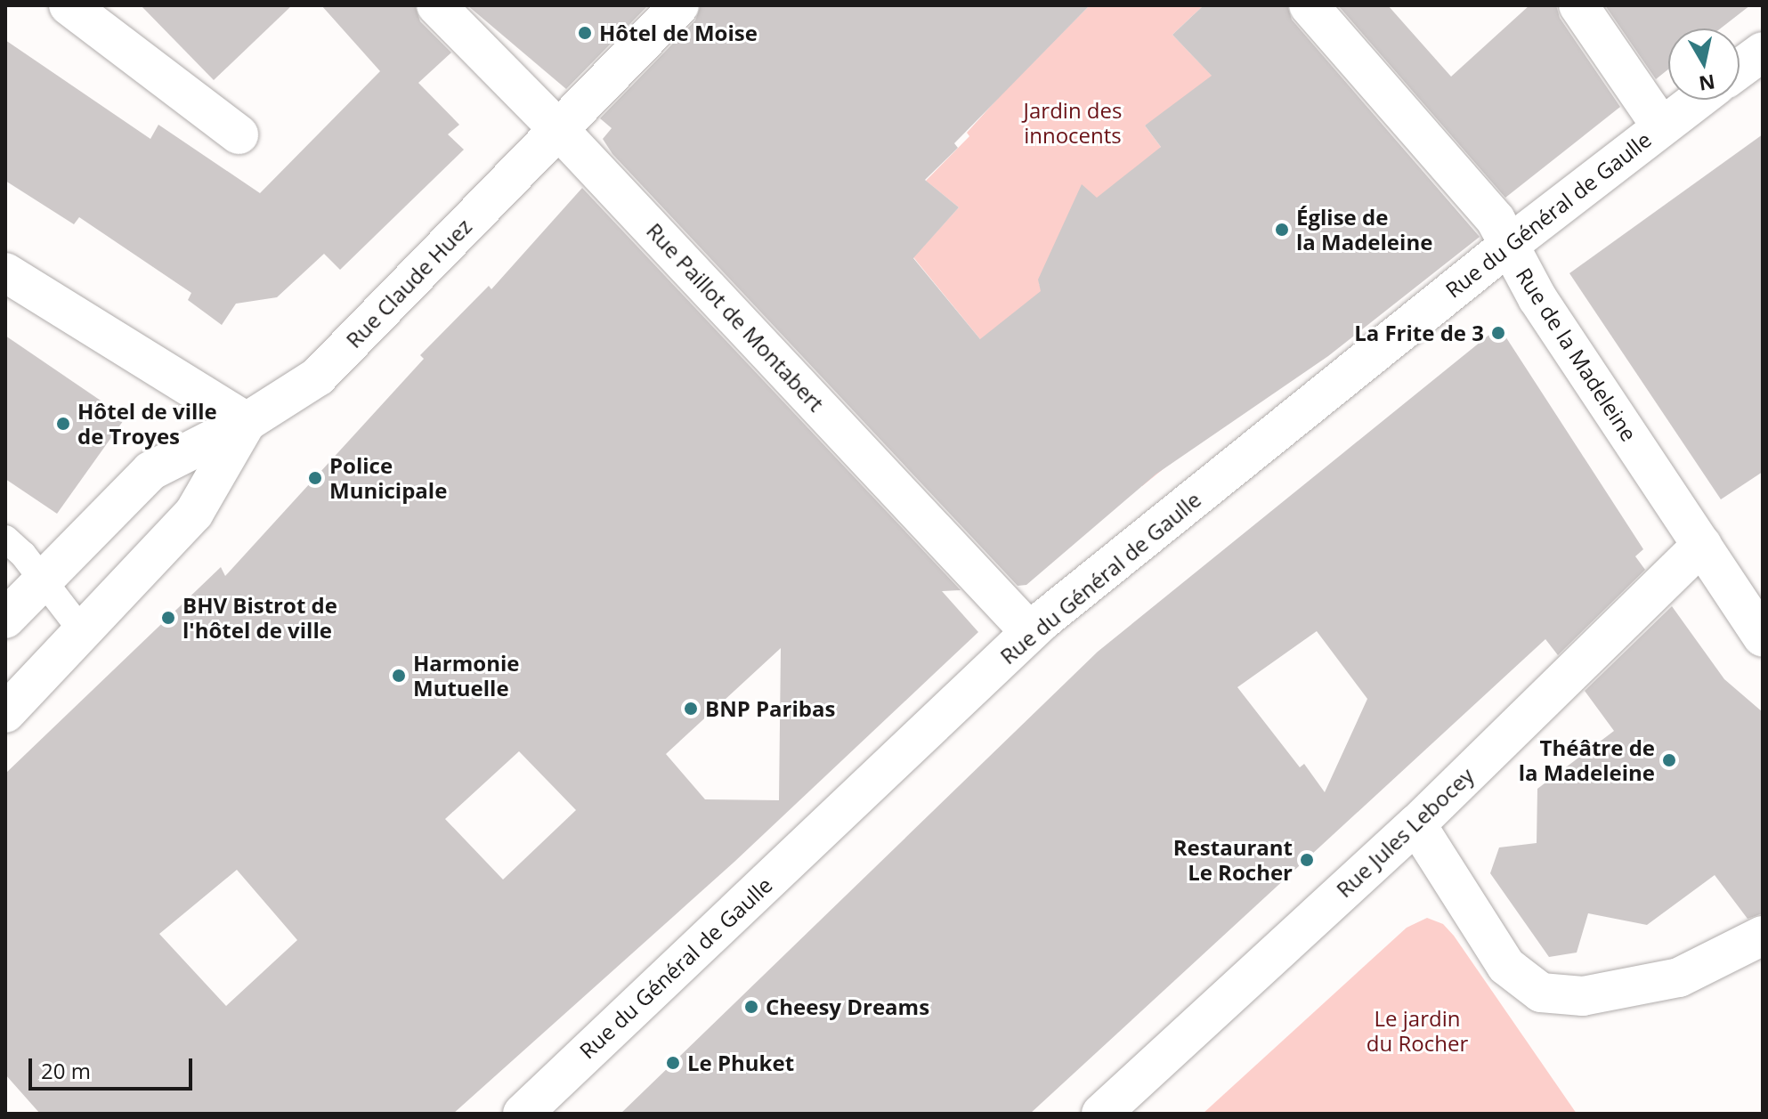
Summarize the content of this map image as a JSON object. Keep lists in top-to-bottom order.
{
  "streets": {
    "street": [
      "Rue du Général de Gaulle",
      "Rue Claude Huez",
      "Rue Paillot de Montabert",
      "Rue de la Madeleine",
      "Rue Jules Lebocey"
    ]
  },
  "crossings": [
    ["Rue du Général de Gaulle", "Rue Paillot de Montabert"],
    ["Rue du Général de Gaulle", "Rue de la Madeleine"],
    ["Rue Claude Huez", "Rue Paillot de Montabert"],
    ["Rue de la Madeleine", "Rue Jules Lebocey"]
  ],
  "parks": ["Jardin des innocents", "Le jardin du Rocher"],
  "places": [
    "Hôtel de Moise",
    "Église de la Madeleine",
    "La Frite de 3",
    "Hôtel de ville de Troyes",
    "Police Municipale",
    "BHV Bistrot de l'hôtel de ville",
    "Harmonie Mutuelle",
    "BNP Paribas",
    "Théâtre de la Madeleine",
    "Restaurant Le Rocher",
    "Cheesy Dreams",
    "Le Phuket"
  ],
  "scale_bar": "20 m",
  "north": "bottom"
}
